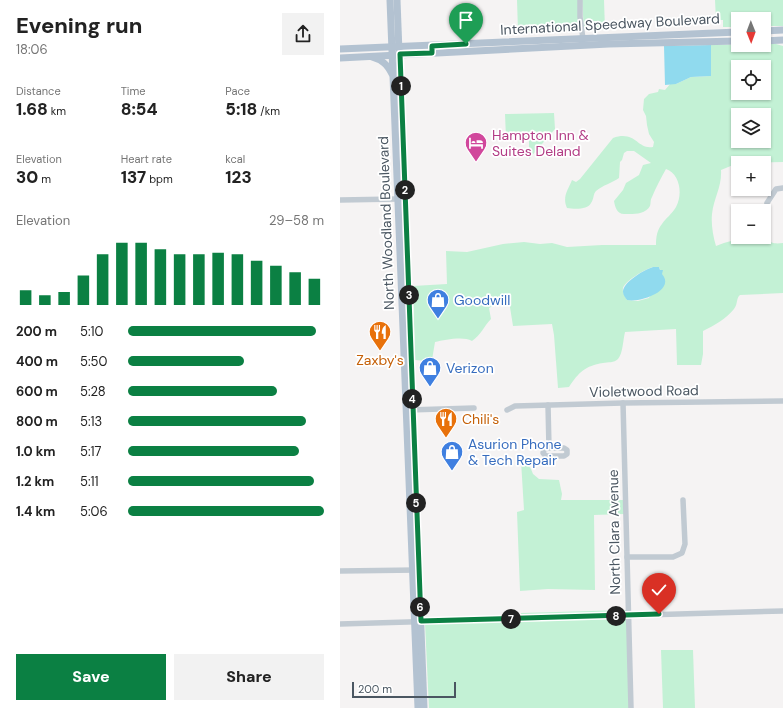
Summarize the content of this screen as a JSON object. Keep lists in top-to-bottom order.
{
  "streets": {
    "main road": ["International Speedway Boulevard", "North Woodland Boulevard"],
    "street": ["Violetwood Road", "North Clara Avenue"]
  },
  "crossings": [
    ["International Speedway Boulevard", "North Woodland Boulevard"],
    ["Violetwood Road", "North Clara Avenue"]
  ],
  "places": {
    "hotel": ["Hampton Inn & Suites Deland"],
    "shop": ["Goodwill", "Verizon", "Asurion Phone & Tech Repair"],
    "restaurant": ["Zaxby's", "Chili's"]
  },
  "scale_bar": "200 m",
  "north": "bottom",
  "page": {
    "heading": ["Evening run", "18:06"],
    "map_buttons": ["+", "−"],
    "stats": [
      ["Distance", "1.68 km"],
      ["Time", "8:54"],
      ["Pace", "5:18 /km"],
      ["Elevation", "30 m"],
      ["Heart rate", "137 bpm"],
      ["kcal", "123"]
    ],
    "pins": [
      "1",
      "2",
      "3",
      "4",
      "5",
      "6",
      "8",
      "7"
    ],
    "chart": ["Elevation", "29–58 m"],
    "list": [
      {
        "name": "200 m",
        "note": "5:10"
      },
      {
        "name": "400 m",
        "note": "5:50"
      },
      {
        "name": "600 m",
        "note": "5:28"
      },
      {
        "name": "800 m",
        "note": "5:13"
      },
      {
        "name": "1.0 km",
        "note": "5:17"
      },
      {
        "name": "1.2 km",
        "note": "5:11"
      },
      {
        "name": "1.4 km",
        "note": "5:06"
      }
    ],
    "buttons": ["Save", "Share"],
    "scale": "200 m"
  }
}
